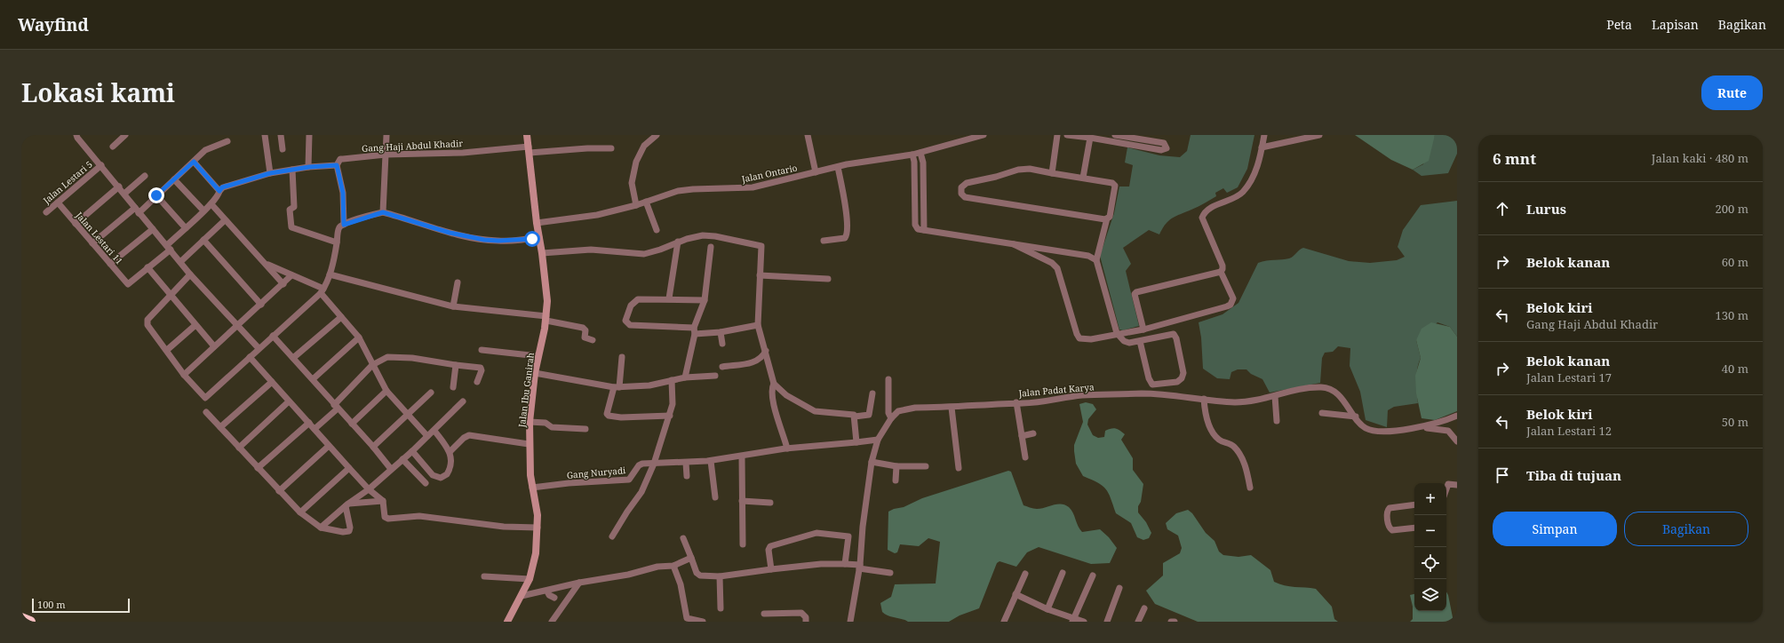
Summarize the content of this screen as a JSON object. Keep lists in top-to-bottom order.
{
  "streets": {
    "main road": ["Jalan Ibu Ganirah"],
    "street": [
      "Gang Haji Abdul Khadir",
      "Jalan Ontario",
      "Jalan Lestari 5",
      "Jalan Lestari 11",
      "Jalan Padat Karya",
      "Gang Nuryadi"
    ]
  },
  "crossings": [
    ["Gang Haji Abdul Khadir", "Jalan Ibu Ganirah"],
    ["Jalan Ontario", "Jalan Ibu Ganirah"],
    ["Jalan Lestari 5", "Jalan Lestari 11"],
    ["Jalan Ibu Ganirah", "Gang Nuryadi"]
  ],
  "scale_bar": "100 m",
  "page": {
    "header": "Wayfind",
    "nav": ["Peta", "Lapisan", "Bagikan"],
    "title": "Lokasi kami",
    "buttons": [
      "Rute",
      ["Simpan", "Bagikan"]
    ],
    "heading": ["6 mnt", "Jalan kaki · 480 m"],
    "list": [
      ["Lurus", "200 m"],
      ["Belok kanan", "60 m"],
      ["Belok kiri", "Gang Haji Abdul Khadir", "130 m"],
      ["Belok kanan", "Jalan Lestari 17", "40 m"],
      ["Belok kiri", "Jalan Lestari 12", "50 m"],
      "Tiba di tujuan"
    ],
    "map_buttons": ["+", "−"],
    "scale": "100 m"
  }
}
